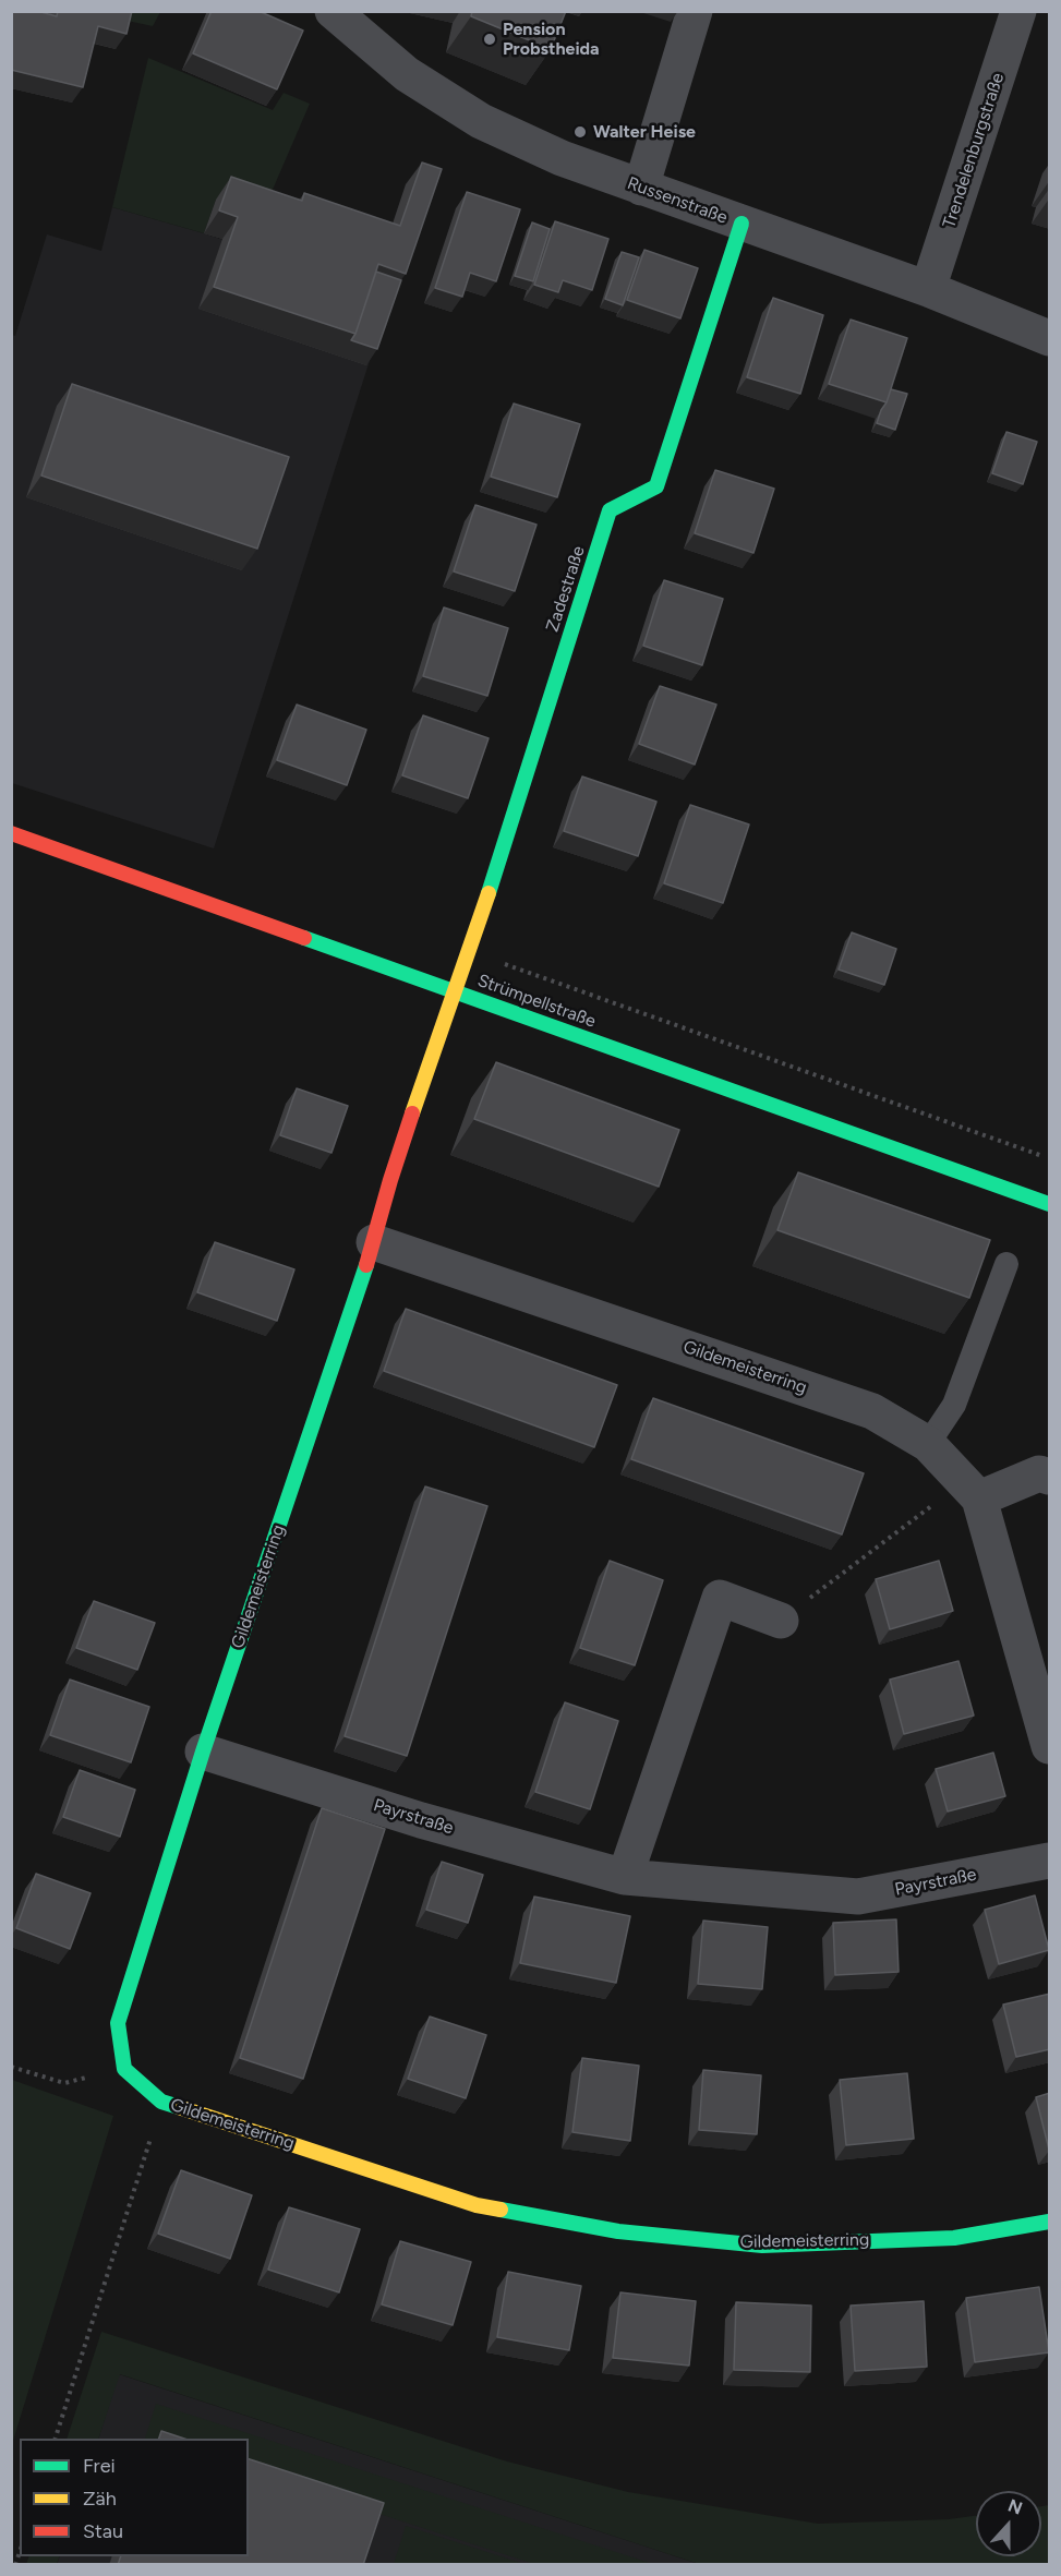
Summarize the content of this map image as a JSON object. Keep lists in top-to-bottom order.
{
  "streets": {
    "street": [
      "Trendelenburgstraße",
      "Russenstraße",
      "Zadestraße",
      "Strümpellstraße",
      "Gildemeisterring",
      "Payrstraße"
    ]
  },
  "crossings": [
    ["Trendelenburgstraße", "Russenstraße"],
    ["Russenstraße", "Zadestraße"],
    ["Zadestraße", "Strümpellstraße"],
    ["Zadestraße", "Gildemeisterring"],
    ["Strümpellstraße", "Gildemeisterring"],
    ["Gildemeisterring", "Payrstraße"]
  ],
  "places": ["Pension Probstheida", "Walter Heise"],
  "legend": ["Frei", "Zäh", "Stau"],
  "north": "top"
}
